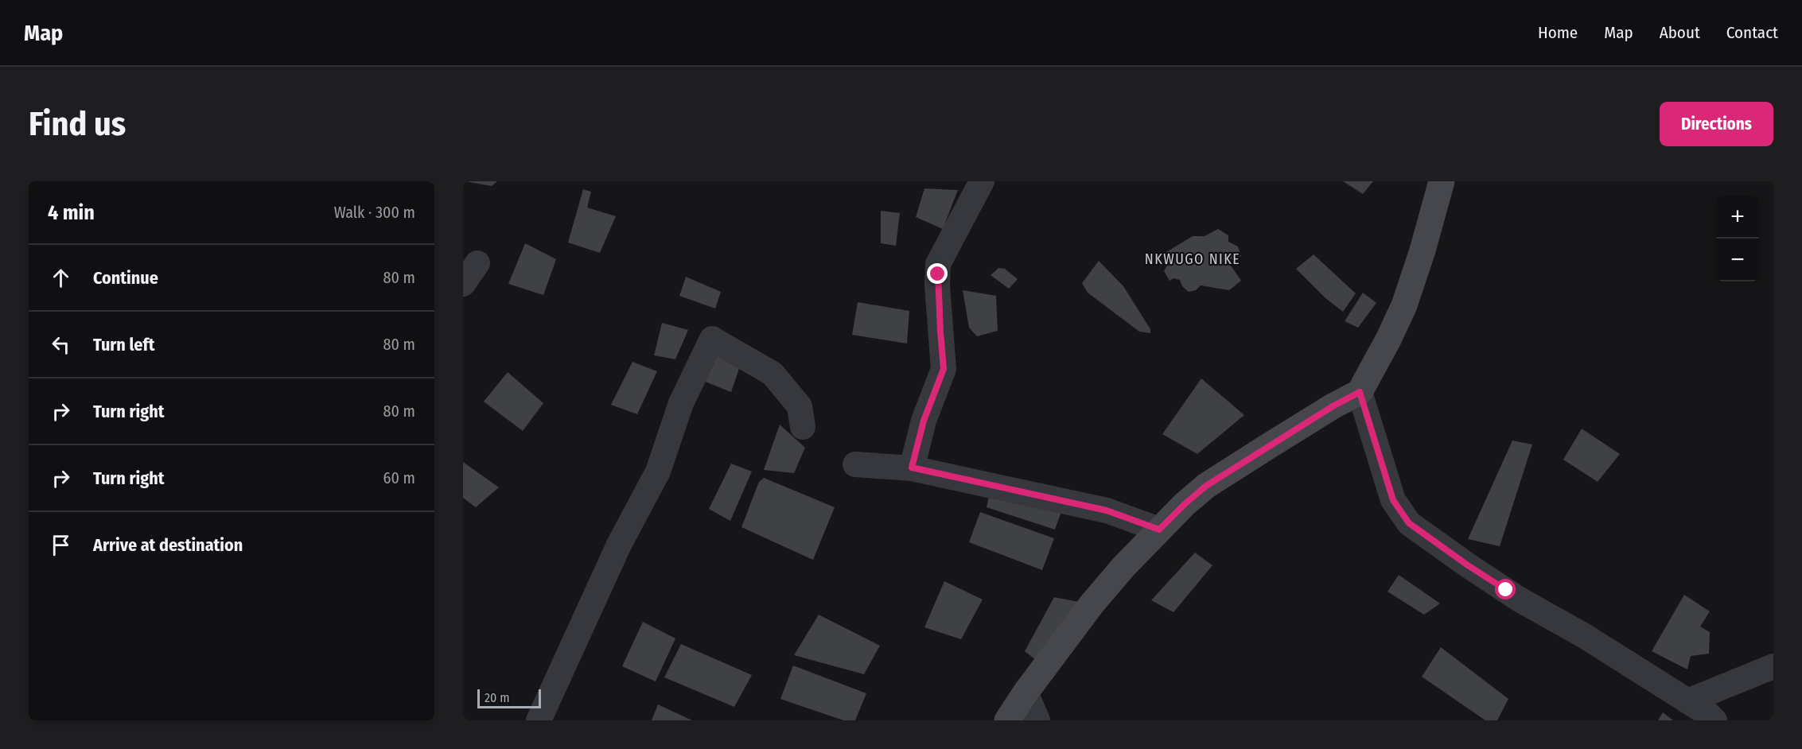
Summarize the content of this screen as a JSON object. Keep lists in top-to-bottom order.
{
  "districts": ["NKWUGO NIKE"],
  "scale_bar": "20 m",
  "page": {
    "header": "Map",
    "nav": [
      "Home",
      "Map",
      "About",
      "Contact"
    ],
    "buttons": "Directions",
    "title": "Find us",
    "heading": ["4 min", "Walk · 300 m"],
    "map_buttons": ["+", "−"],
    "list": [
      ["Continue", "80 m"],
      ["Turn left", "80 m"],
      ["Turn right", "80 m"],
      ["Turn right", "60 m"],
      "Arrive at destination"
    ],
    "scale": "20 m"
  }
}
